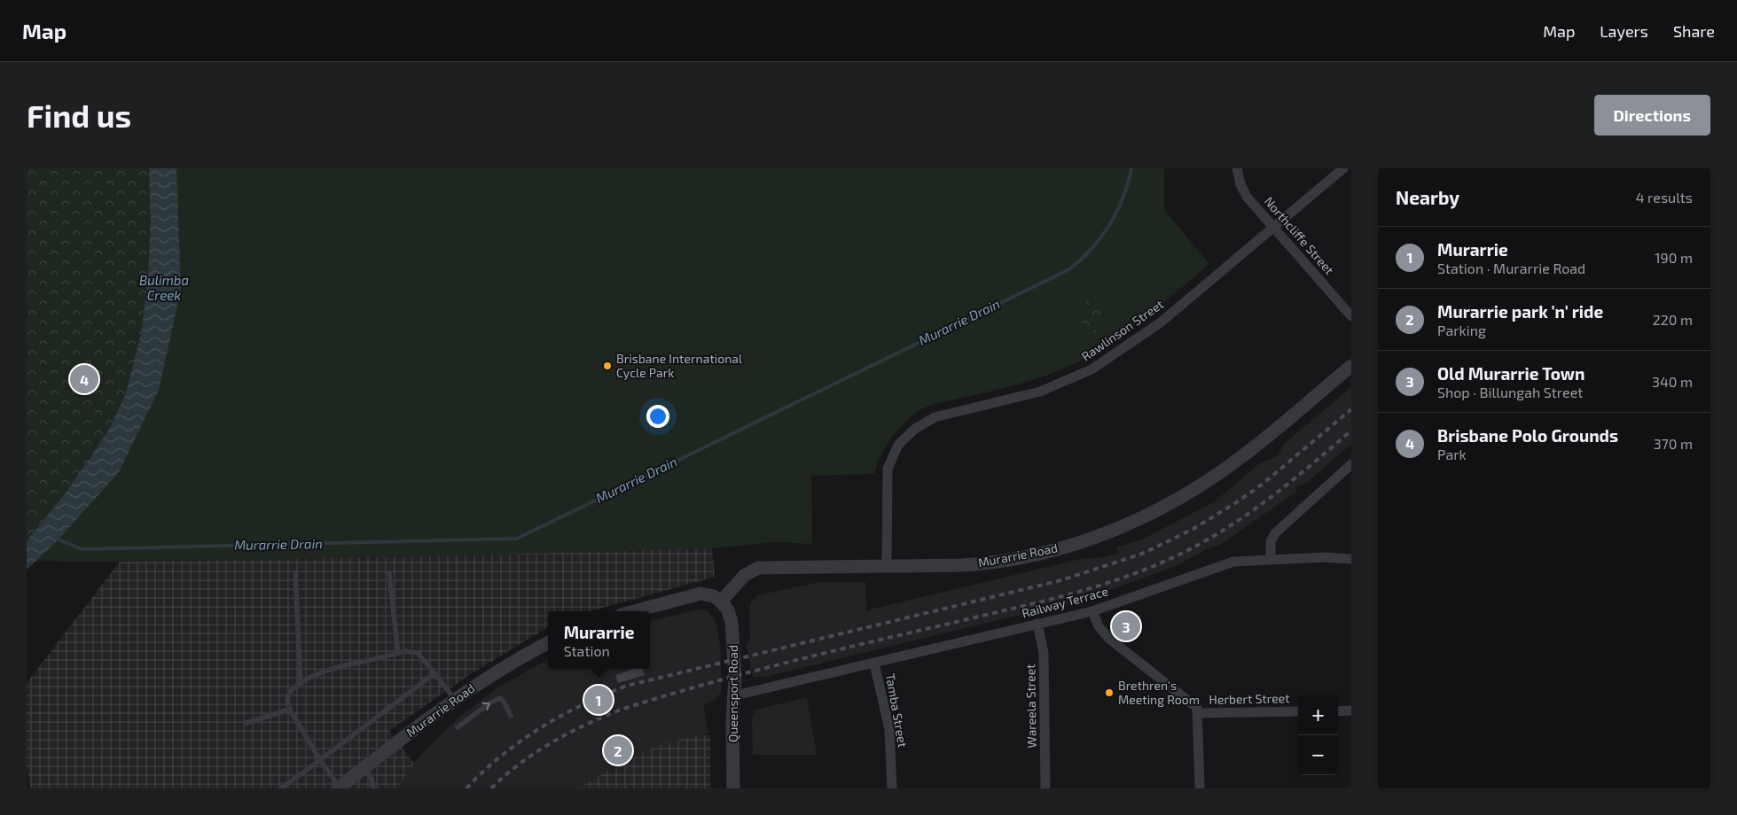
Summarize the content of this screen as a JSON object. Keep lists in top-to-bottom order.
{
  "streets": {
    "street": [
      "Northcliffe Street",
      "Rawlinson Street",
      "Murarrie Road",
      "Railway Terrace",
      "Queensport Road",
      "Herbert Street",
      "Wareela Street",
      "Tamba Street"
    ]
  },
  "crossings": [
    ["Northcliffe Street", "Rawlinson Street"],
    ["Rawlinson Street", "Murarrie Road"],
    ["Murarrie Road", "Queensport Road"],
    ["Railway Terrace", "Queensport Road"],
    ["Railway Terrace", "Wareela Street"],
    ["Railway Terrace", "Tamba Street"]
  ],
  "water": ["Bulimba Creek", "Murarrie Drain"],
  "places": ["Brisbane International Cycle Park", "Brethren's Meeting Room"],
  "page": {
    "header": "Map",
    "nav": ["Map", "Layers", "Share"],
    "buttons": "Directions",
    "title": "Find us",
    "heading": ["Nearby", "4 results"],
    "list": [
      {
        "mark": "1",
        "name": "Murarrie",
        "note": "Station · Murarrie Road",
        "value": "190 m"
      },
      {
        "mark": "2",
        "name": "Murarrie park 'n' ride",
        "note": "Parking",
        "value": "220 m"
      },
      {
        "mark": "3",
        "name": "Old Murarrie Town",
        "note": "Shop · Billungah Street",
        "value": "340 m"
      },
      {
        "mark": "4",
        "name": "Brisbane Polo Grounds",
        "note": "Park",
        "value": "370 m"
      }
    ],
    "pins": [
      "4",
      "3",
      "1",
      "2"
    ],
    "popup": ["Murarrie", "Station"],
    "map_buttons": ["+", "−"]
  }
}
